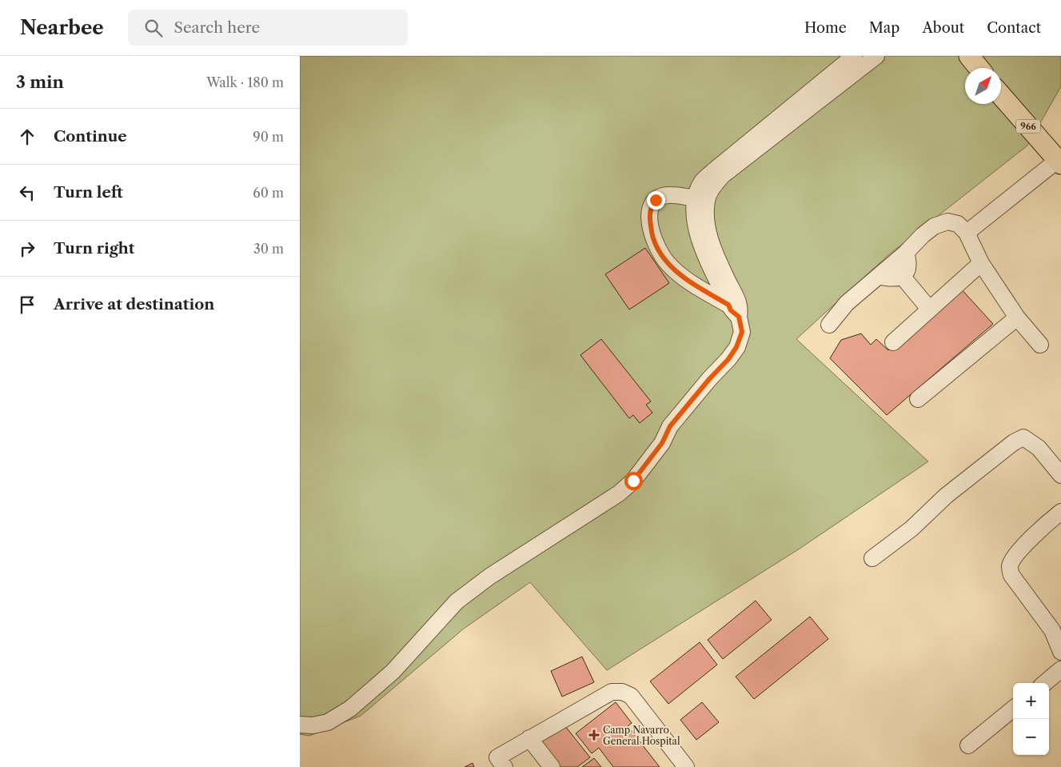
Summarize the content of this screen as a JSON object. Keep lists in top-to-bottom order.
{
  "streets": {
    "main road": ["966"]
  },
  "places": {
    "health": ["Camp Navarro General Hospital"]
  },
  "north": "top right",
  "page": {
    "header": "Nearbee",
    "search": "Search here",
    "nav": [
      "Home",
      "Map",
      "About",
      "Contact"
    ],
    "heading": ["3 min", "Walk · 180 m"],
    "list": [
      ["Continue", "90 m"],
      ["Turn left", "60 m"],
      ["Turn right", "30 m"],
      "Arrive at destination"
    ],
    "map_buttons": ["+", "−"]
  }
}
